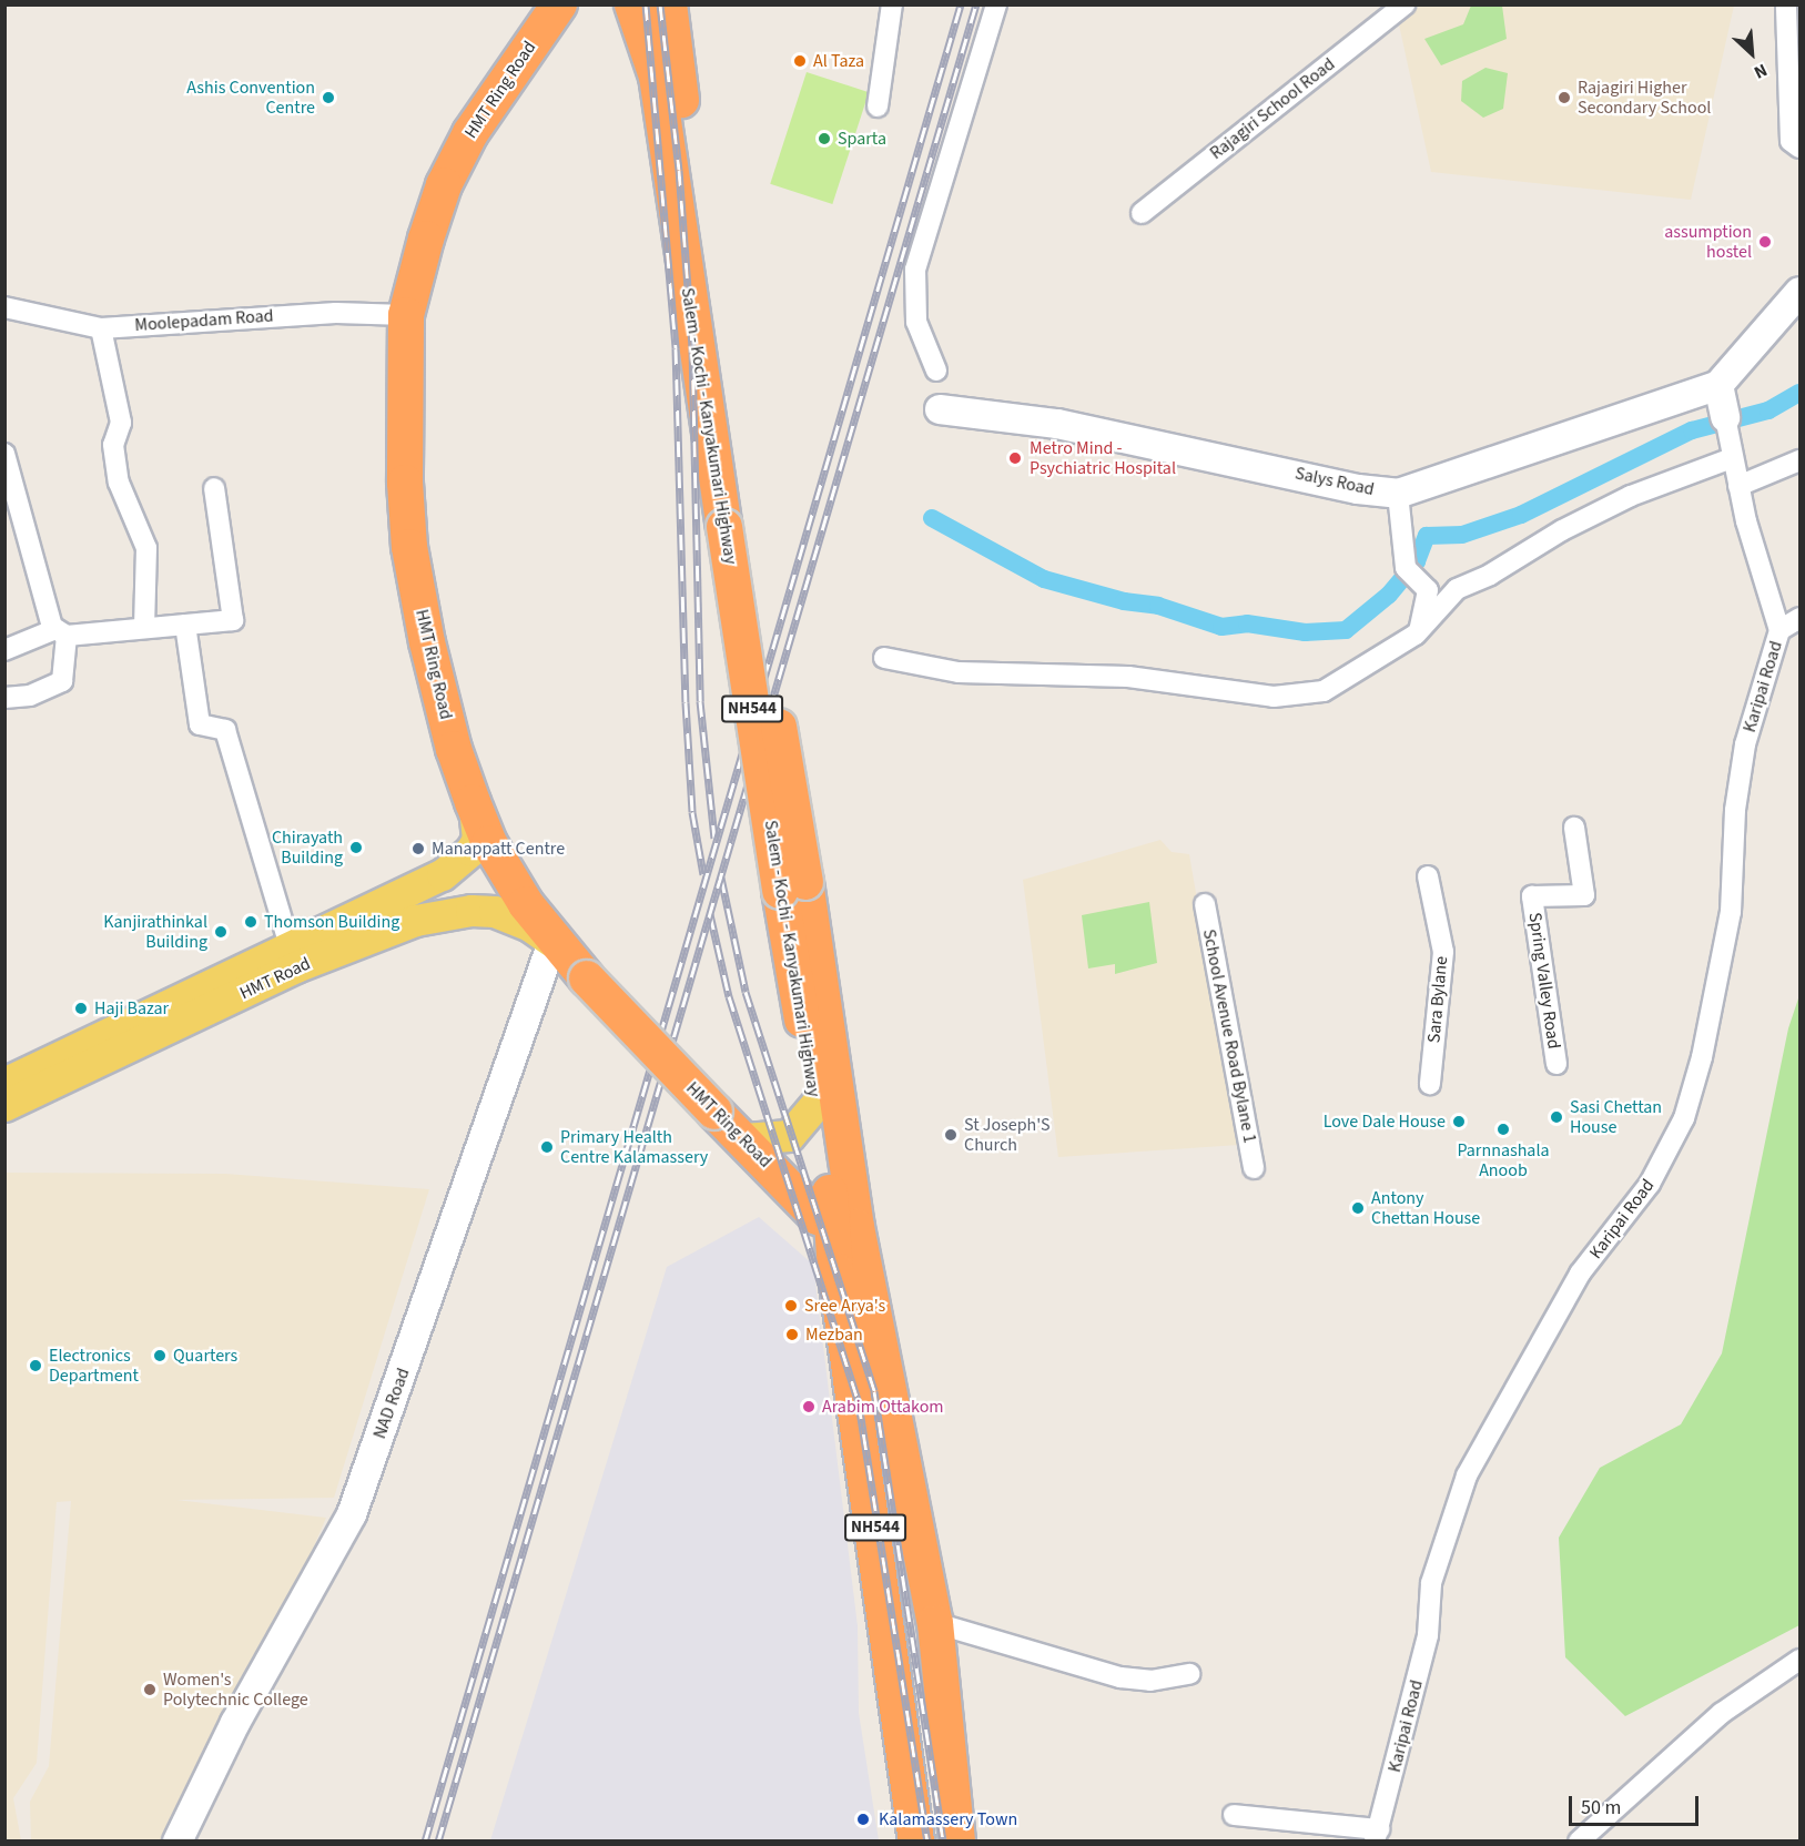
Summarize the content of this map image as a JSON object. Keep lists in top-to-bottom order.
{
  "streets": {
    "highway": ["HMT Ring Road", "Salem - Kochi - Kanyakumari Highway", "NH544"],
    "main road": ["HMT Road"],
    "street": [
      "Rajagiri School Road",
      "Moolepadam Road",
      "Salys Road",
      "Karipai Road",
      "Spring Valley Road",
      "Sara Bylane",
      "School Avenue Road Bylane 1",
      "NAD Road"
    ]
  },
  "crossings": [
    ["HMT Ring Road", "Moolepadam Road"],
    ["HMT Ring Road", "Salem - Kochi - Kanyakumari Highway"],
    ["HMT Ring Road", "HMT Road"],
    ["HMT Ring Road", "NAD Road"],
    ["HMT Road", "NAD Road"]
  ],
  "places": [
    "Al Taza",
    "Ashis Convention Centre",
    "Rajagiri Higher Secondary School",
    "Sparta",
    "assumption hostel",
    "Metro Mind - Psychiatric Hospital",
    "Chirayath Building",
    "Manappatt Centre",
    "Thomson Building",
    "Kanjirathinkal Building",
    "Haji Bazar",
    "Sasi Chettan House",
    "Love Dale House",
    "Parnnashala Anoob",
    "St Joseph'S Church",
    "Primary Health Centre Kalamassery",
    "Antony Chettan House",
    "Sree Arya's",
    "Mezban",
    "Quarters",
    "Electronics Department",
    "Arabim Ottakom",
    "Women's Polytechnic College",
    "Kalamassery Town"
  ],
  "scale_bar": "50 m",
  "north": "bottom right"
}
